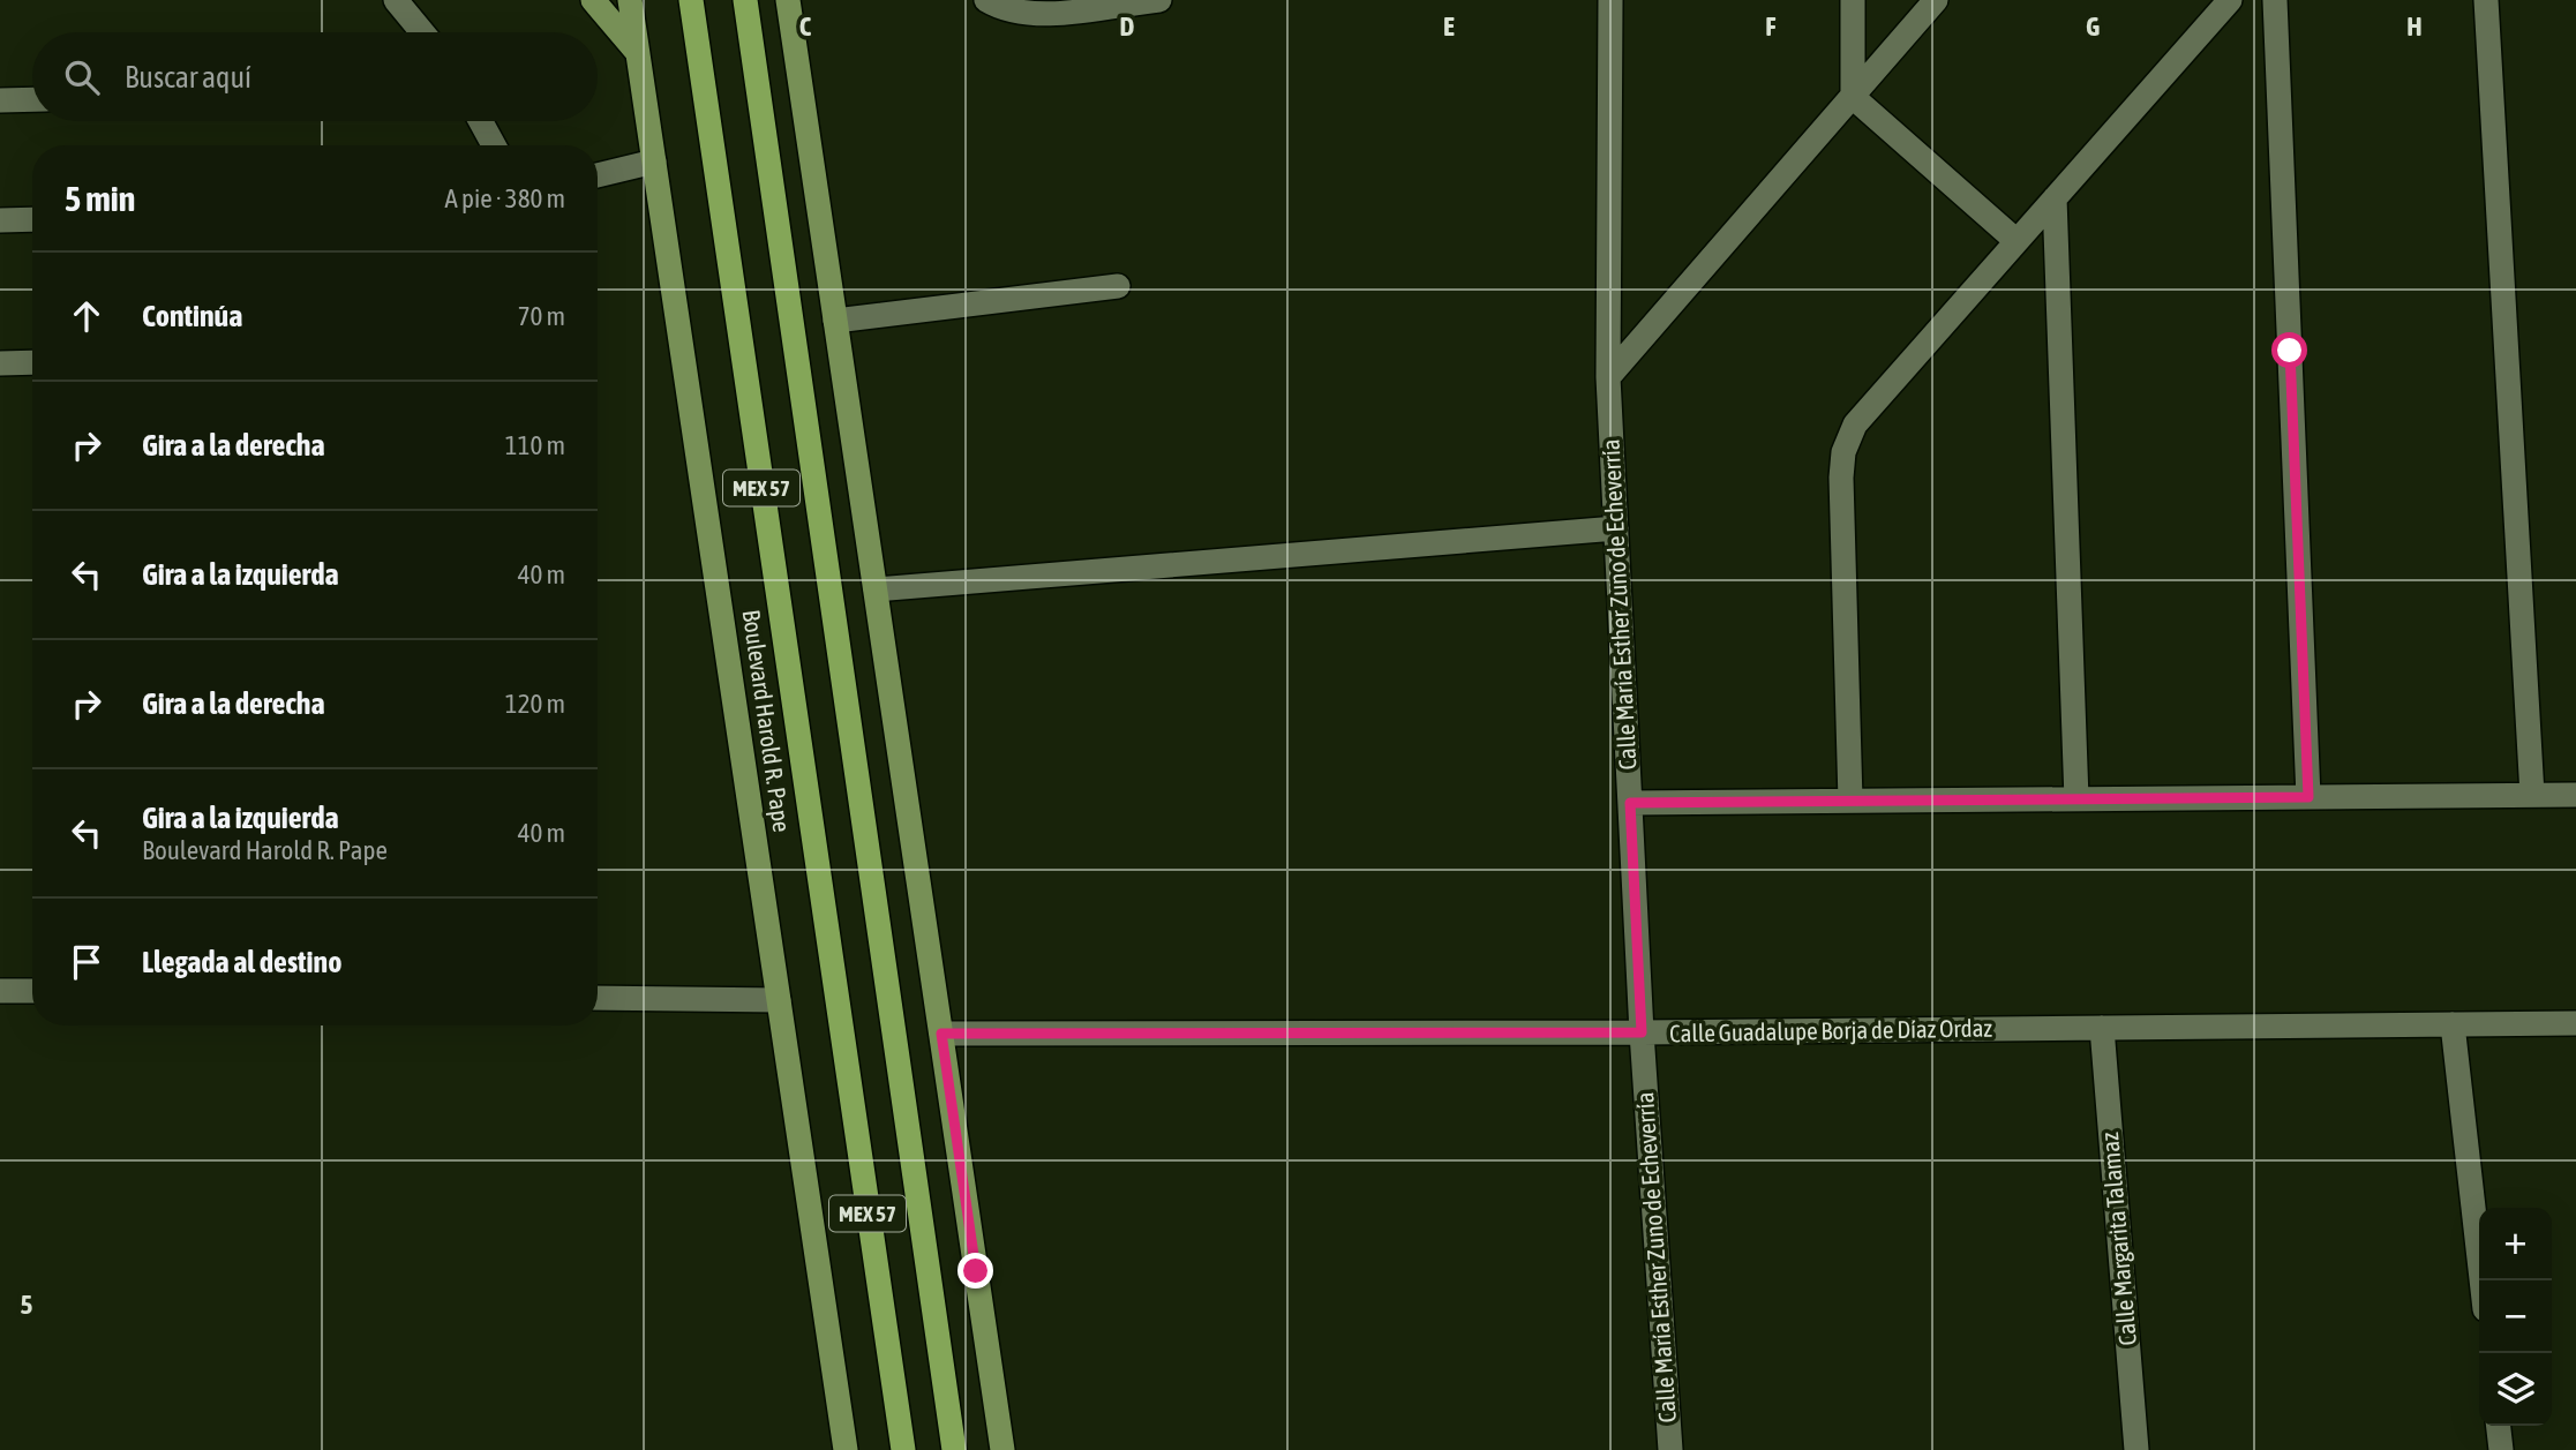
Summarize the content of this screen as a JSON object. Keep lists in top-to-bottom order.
{
  "streets": {
    "highway": ["MEX 57", "Boulevard Harold R. Pape"],
    "street": ["Calle María Esther Zuno de Echeverría", "Calle Guadalupe Borja de Díaz Ordaz", "Calle Margarita Talamaz"]
  },
  "crossings": [
    ["Calle María Esther Zuno de Echeverría", "Calle Guadalupe Borja de Díaz Ordaz"],
    ["Calle Guadalupe Borja de Díaz Ordaz", "Calle Margarita Talamaz"]
  ],
  "page": {
    "search": "Buscar aquí",
    "heading": ["5 min", "A pie · 380 m"],
    "list": [
      ["Continúa", "70 m"],
      ["Gira a la derecha", "110 m"],
      ["Gira a la izquierda", "40 m"],
      ["Gira a la derecha", "120 m"],
      ["Gira a la izquierda", "Boulevard Harold R. Pape", "40 m"],
      "Llegada al destino"
    ],
    "map_buttons": ["+", "−"]
  },
  "grid": {
    "columns": [
      "C",
      "D",
      "E",
      "F",
      "G",
      "H"
    ],
    "rows": ["5"]
  }
}
